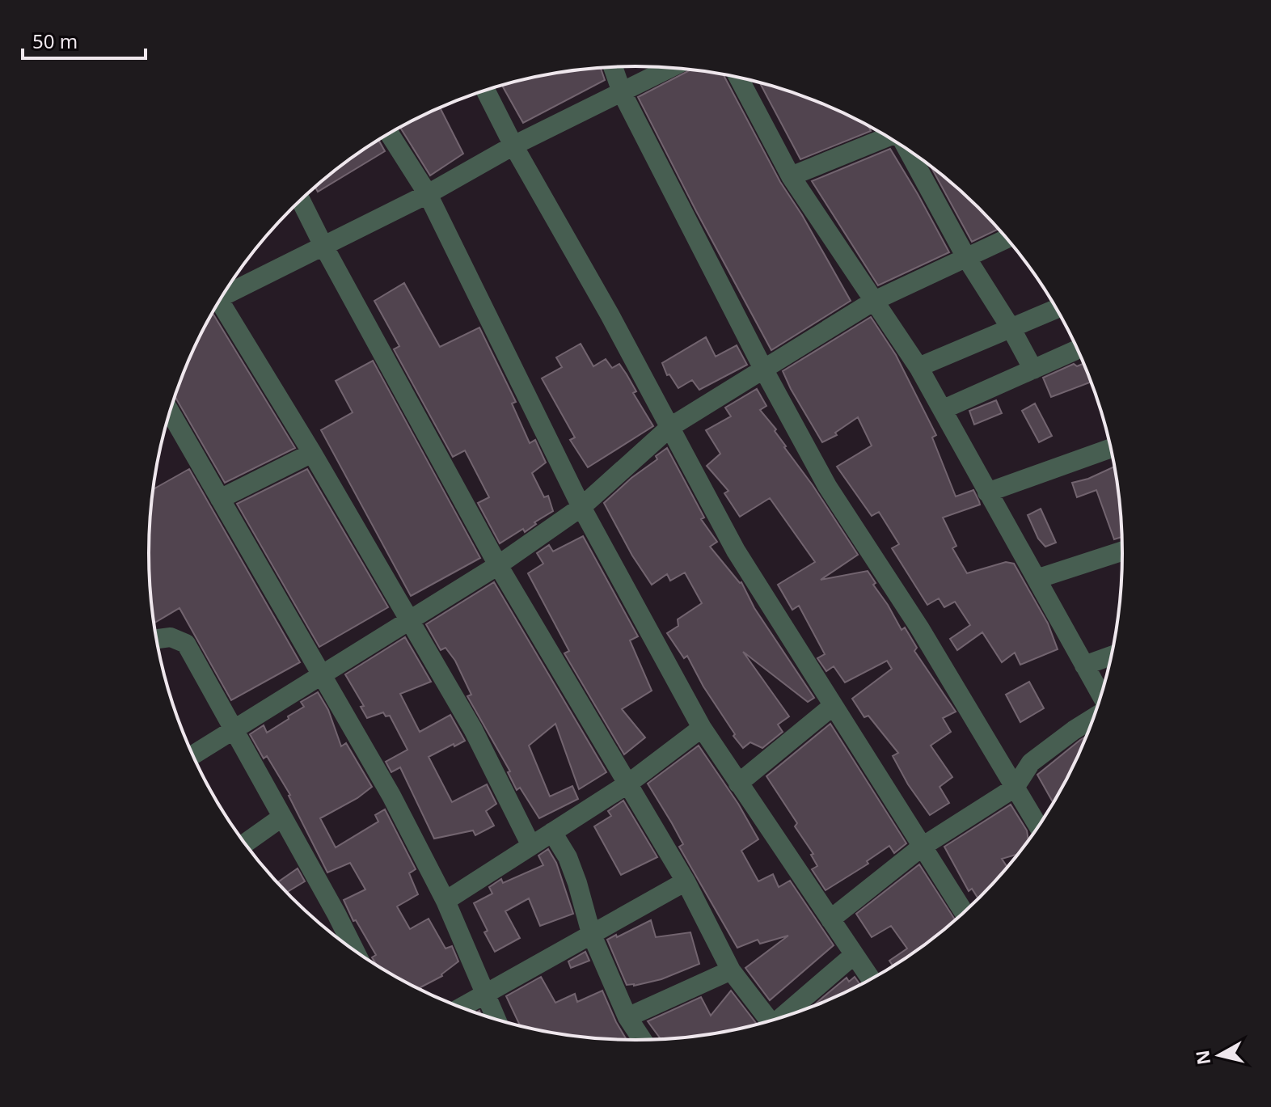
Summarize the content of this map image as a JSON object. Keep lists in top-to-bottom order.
{
  "scale_bar": "50 m",
  "north": "left"
}
